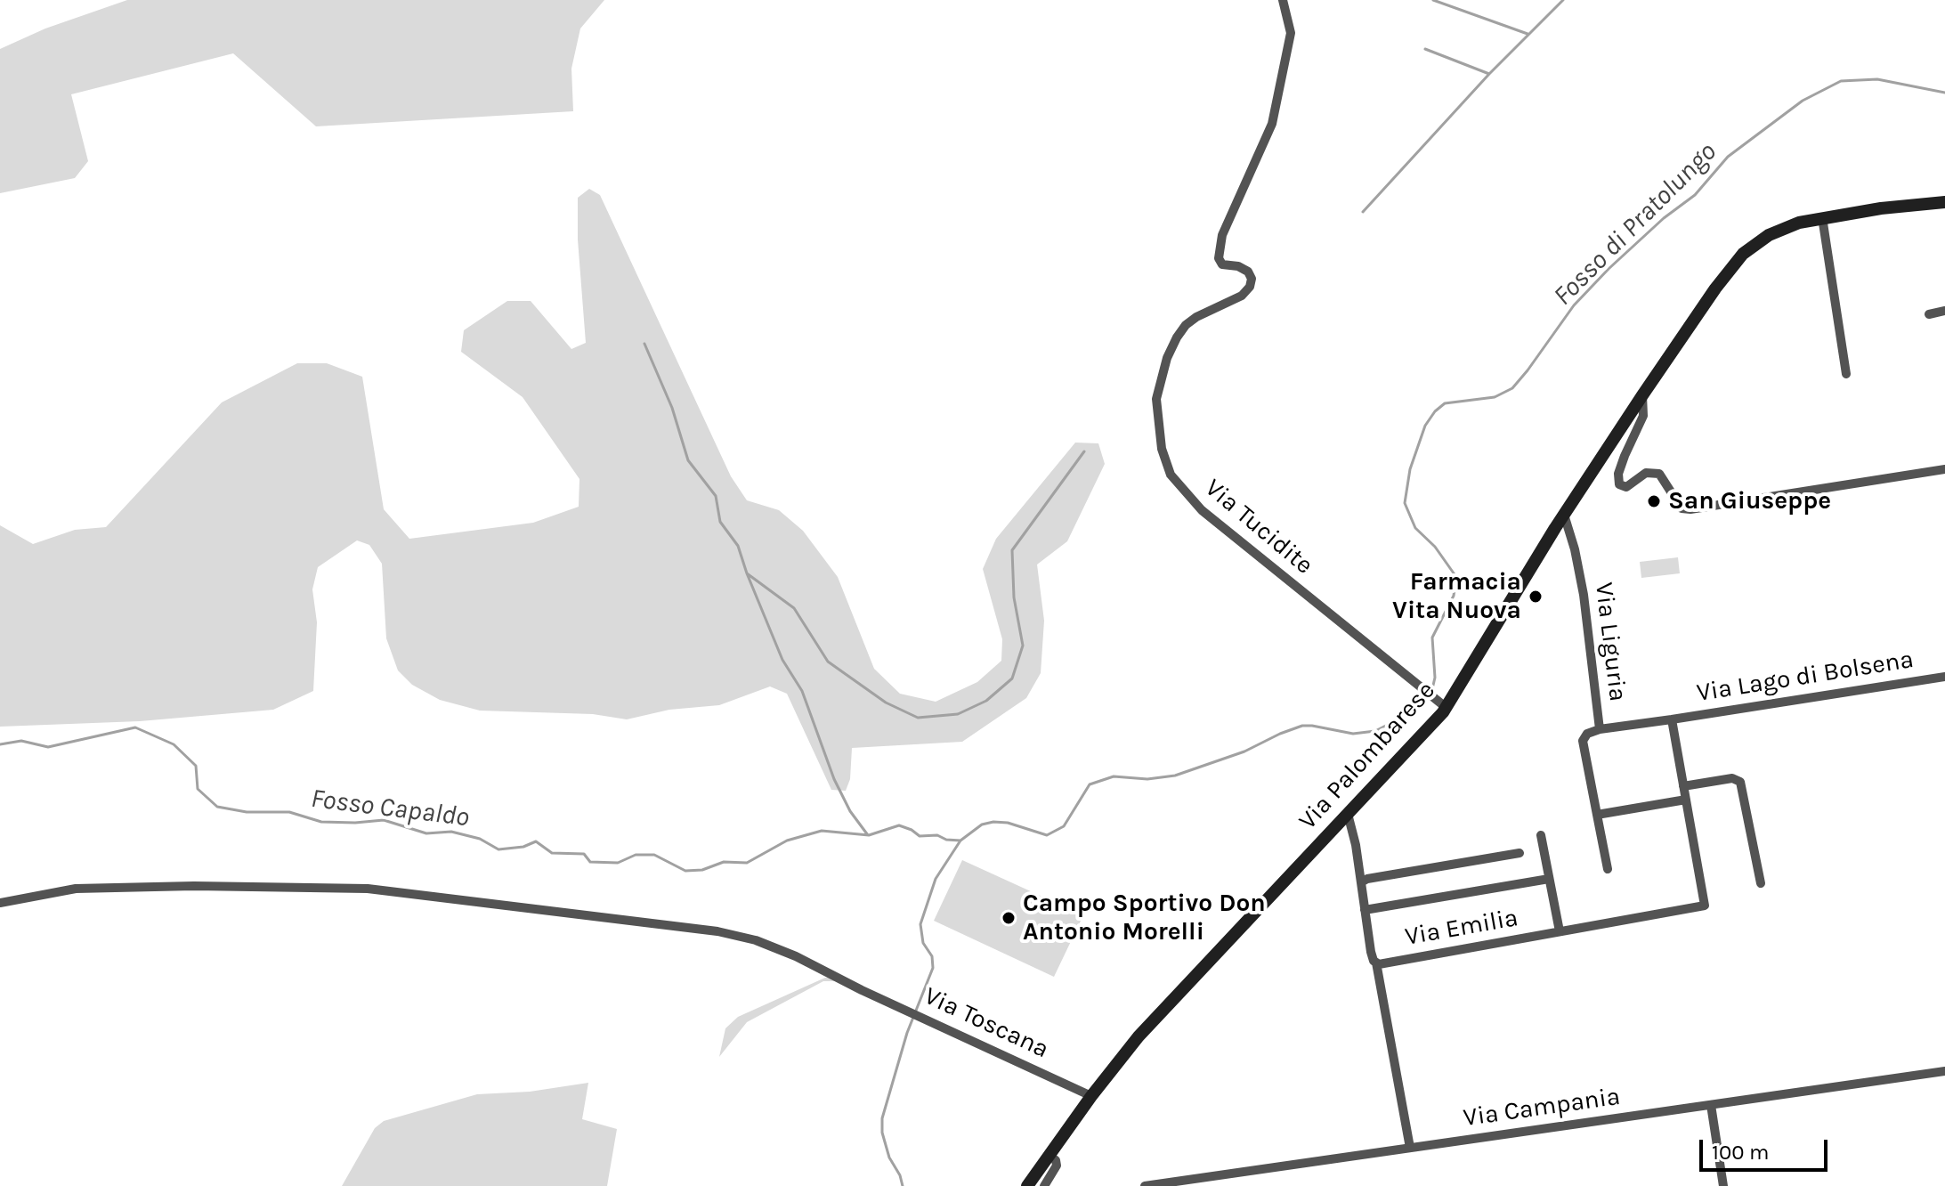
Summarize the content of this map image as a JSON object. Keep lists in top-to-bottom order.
{
  "streets": {
    "main road": ["Via Palombarese"],
    "street": [
      "Via Tucidite",
      "Via Liguria",
      "Via Lago di Bolsena",
      "Via Emilia",
      "Via Toscana",
      "Via Campania"
    ]
  },
  "crossings": [
    ["Via Tucidite", "Via Palombarese"],
    ["Via Liguria", "Via Lago di Bolsena"],
    ["Via Liguria", "Via Palombarese"],
    ["Via Palombarese", "Via Emilia"],
    ["Via Palombarese", "Via Toscana"]
  ],
  "water": ["Fosso di Pratolungo", "Fosso Capaldo"],
  "places": ["San Giuseppe", "Farmacia Vita Nuova", "Campo Sportivo Don Antonio Morelli"],
  "scale_bar": "100 m"
}
